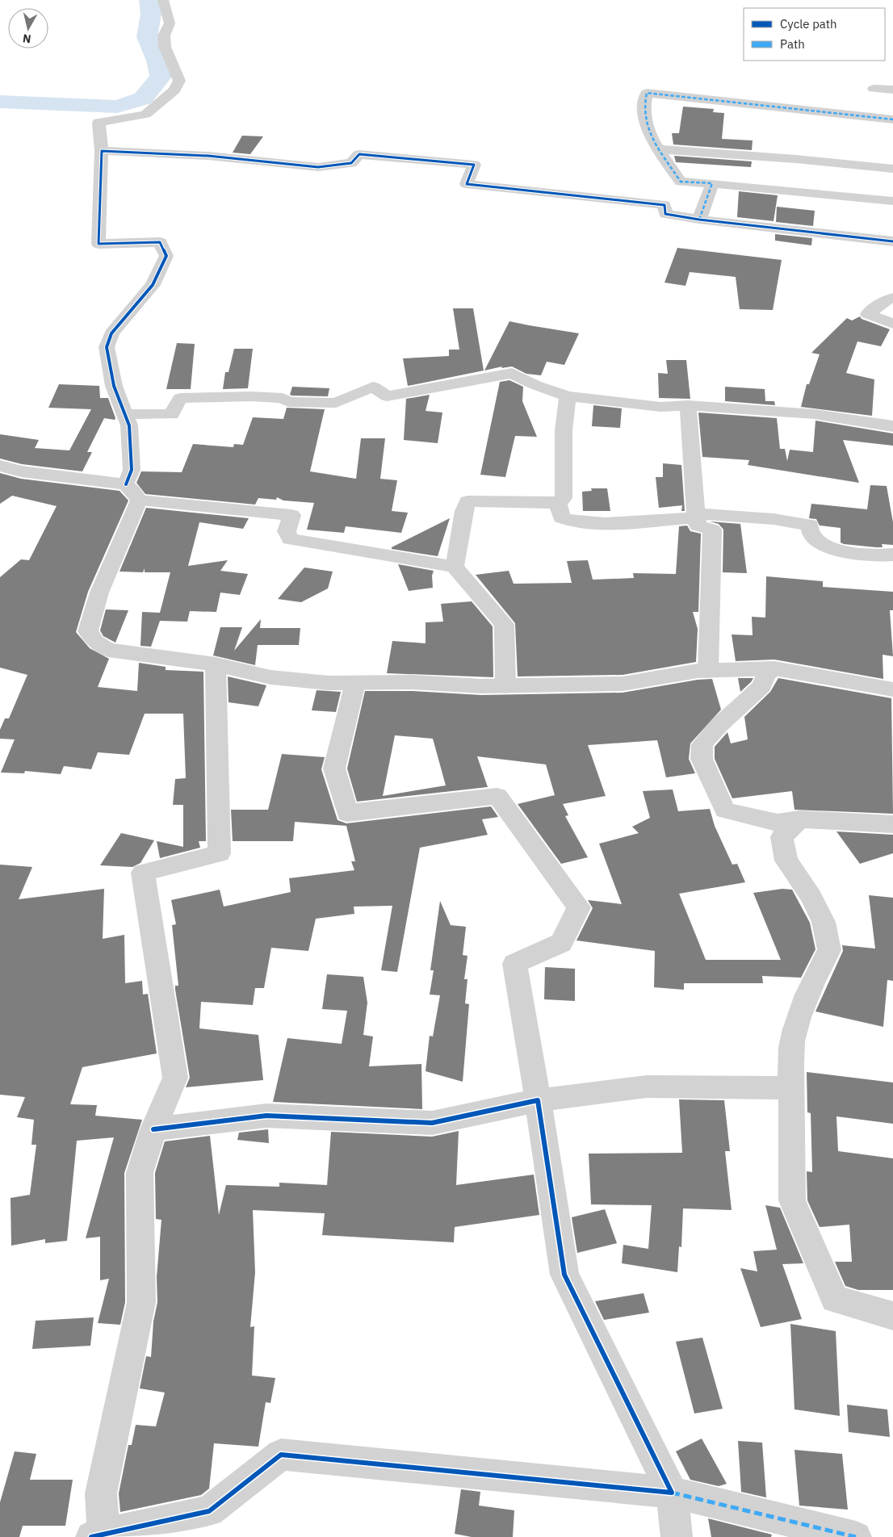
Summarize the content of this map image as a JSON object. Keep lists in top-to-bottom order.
{
  "legend": ["Cycle path", "Path"],
  "north": "bottom"
}
